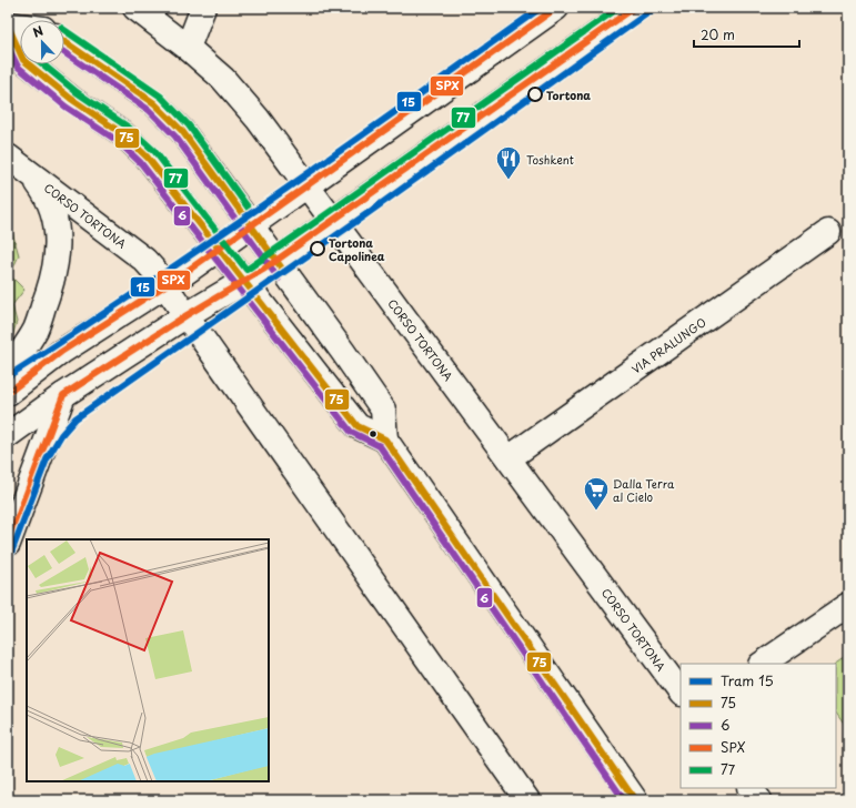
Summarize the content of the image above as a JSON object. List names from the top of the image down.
{
  "streets": {
    "main road": ["CORSO TORTONA", "VIA PRALUNGO"]
  },
  "crossings": [
    ["CORSO TORTONA", "VIA PRALUNGO"]
  ],
  "places": {
    "other": ["Tortona", "Tortona Capolinea"],
    "restaurant": ["Toshkent"],
    "supermarket": ["Dalla Terra al Cielo"]
  },
  "lines": [
    "tram line 15",
    "transit line SPX",
    "transit line 77",
    "transit line 75",
    "transit line 6"
  ],
  "legend": [
    "Tram 15",
    "75",
    "6",
    "SPX",
    "77"
  ],
  "scale_bar": "20 m",
  "north": "top"
}
